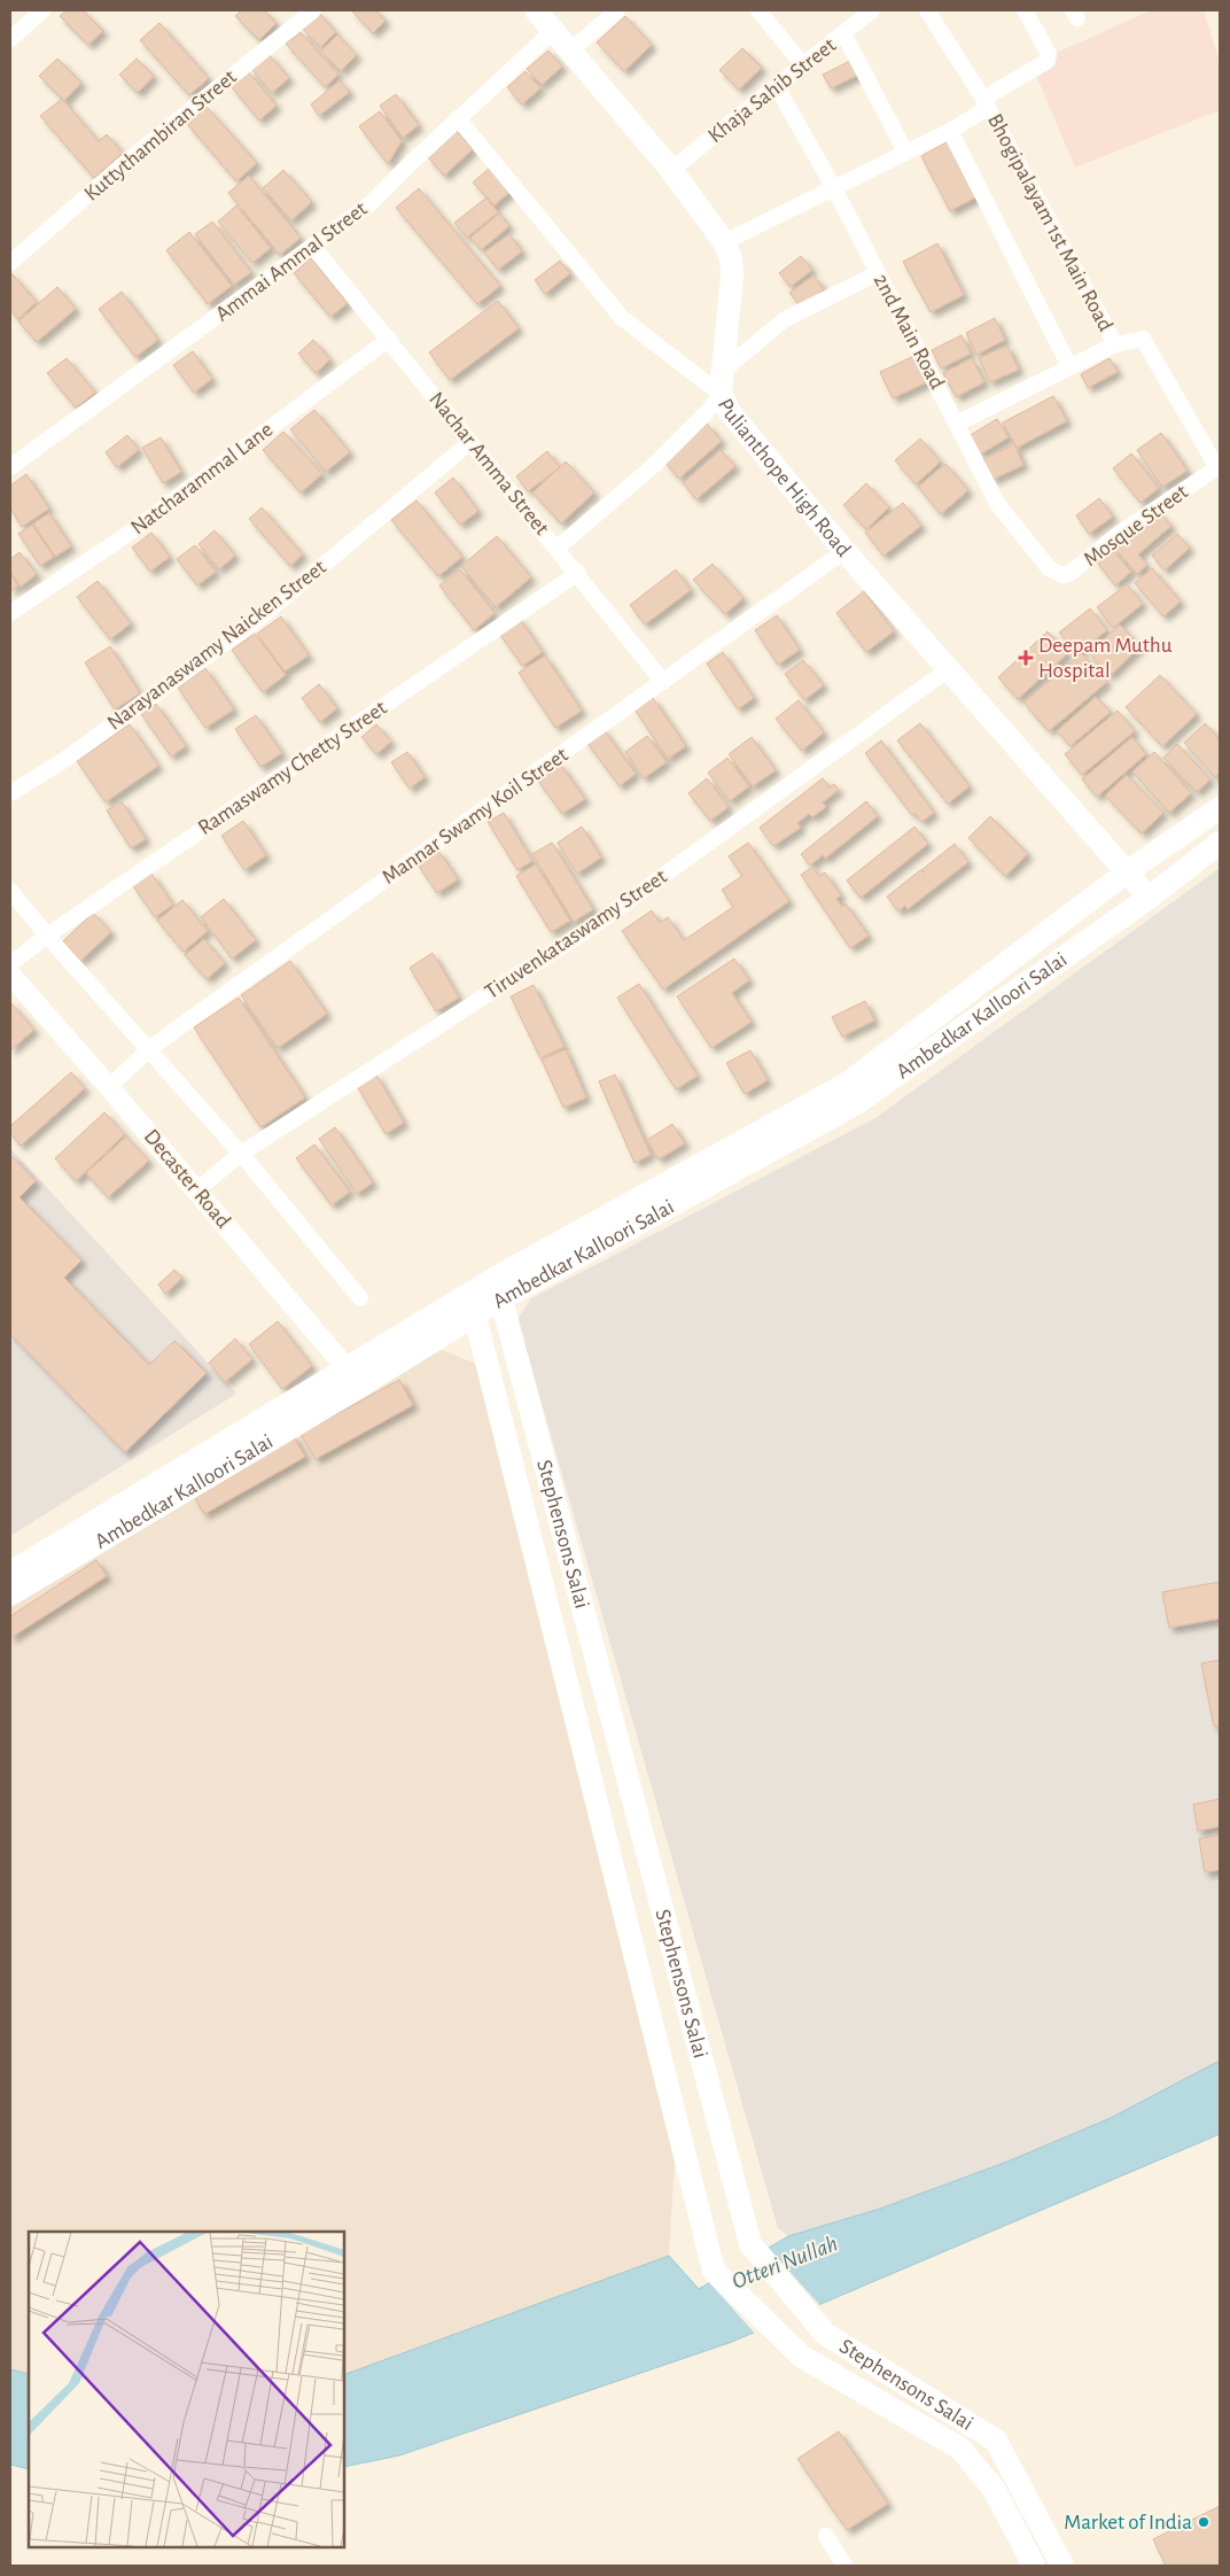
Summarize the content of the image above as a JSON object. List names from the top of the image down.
{
  "streets": {
    "main road": ["Pulianthope High Road", "Ambedkar Kalloori Salai", "Stephensons Salai"],
    "street": [
      "Khaja Sahib Street",
      "Kuttythambiran Street",
      "Bhogipalayam 1st Main Road",
      "Ammai Ammal Street",
      "2nd Main Road",
      "Nachar Amma Street",
      "Natcharammal Lane",
      "Mosque Street",
      "Narayanaswamy Naicken Street",
      "Ramaswamy Chetty Street",
      "Mannar Swamy Koil Street",
      "Tiruvenkataswamy Street",
      "Decaster Road"
    ]
  },
  "crossings": [
    ["Khaja Sahib Street", "2nd Main Road"],
    ["Khaja Sahib Street", "Pulianthope High Road"],
    ["Bhogipalayam 1st Main Road", "2nd Main Road"],
    ["Ammai Ammal Street", "Nachar Amma Street"],
    ["Ammai Ammal Street", "Pulianthope High Road"],
    ["2nd Main Road", "Mosque Street"],
    ["Nachar Amma Street", "Natcharammal Lane"],
    ["Nachar Amma Street", "Narayanaswamy Naicken Street"],
    ["Nachar Amma Street", "Ramaswamy Chetty Street"],
    ["Nachar Amma Street", "Mannar Swamy Koil Street"],
    ["Pulianthope High Road", "Mannar Swamy Koil Street"],
    ["Pulianthope High Road", "Tiruvenkataswamy Street"],
    ["Pulianthope High Road", "Ambedkar Kalloori Salai"],
    ["Mannar Swamy Koil Street", "Decaster Road"],
    ["Tiruvenkataswamy Street", "Decaster Road"],
    ["Ambedkar Kalloori Salai", "Decaster Road"],
    ["Ambedkar Kalloori Salai", "Stephensons Salai"]
  ],
  "water": ["Otteri Nullah"],
  "places": {
    "health": ["Deepam Muthu Hospital"],
    "other": ["Market of India"]
  }
}
